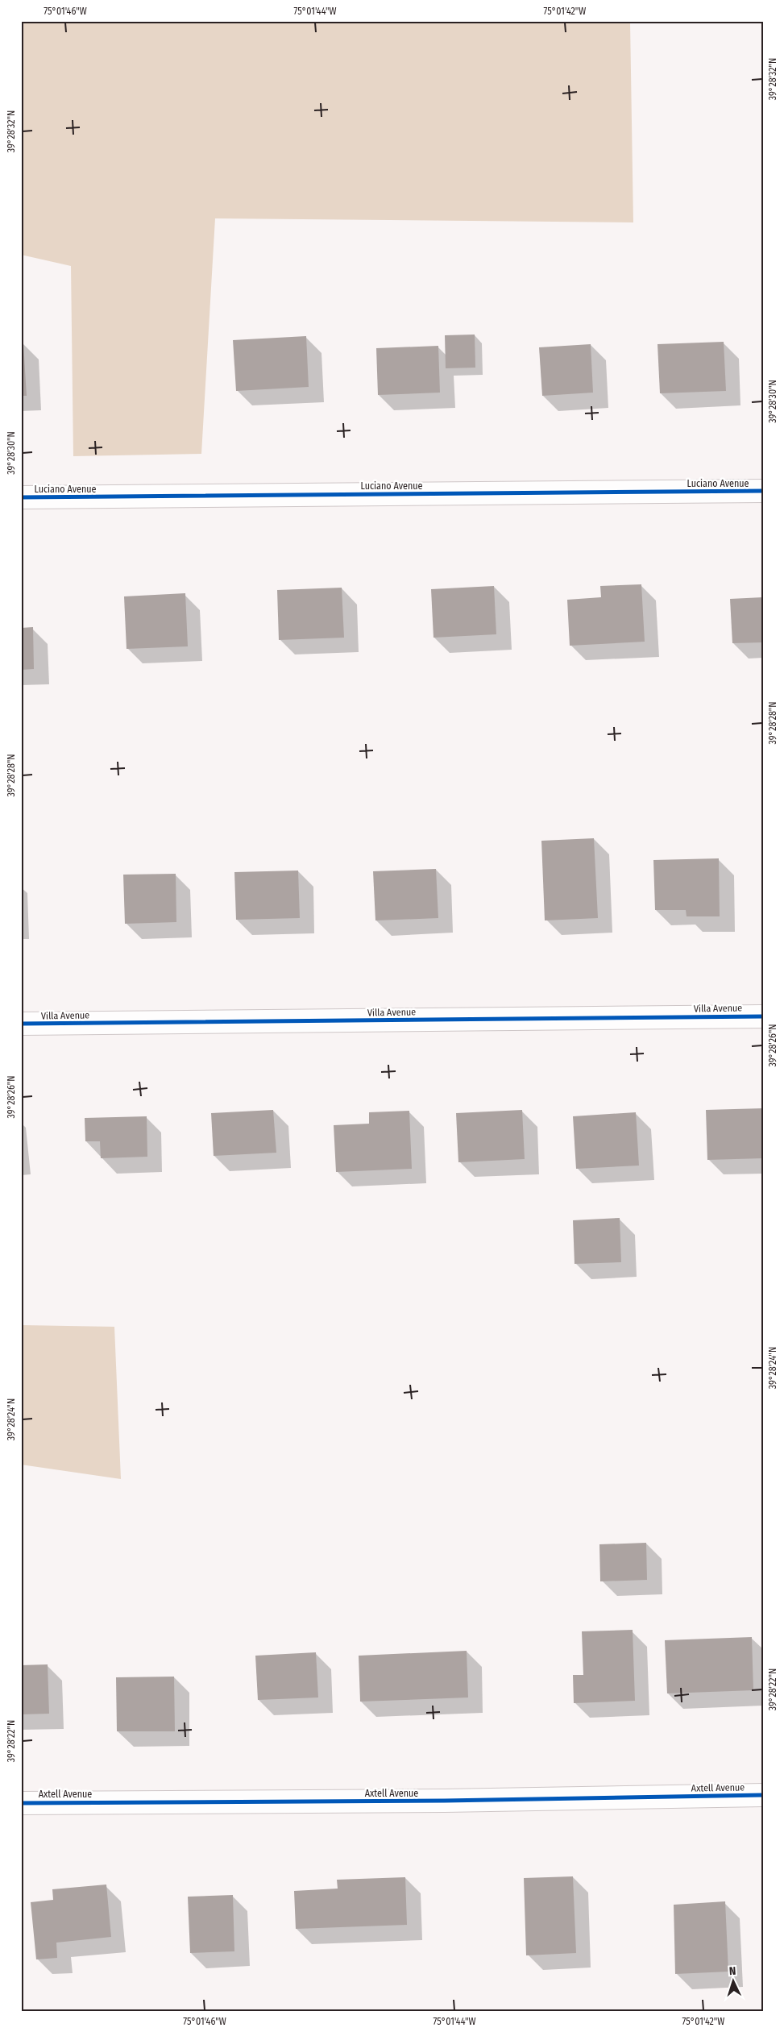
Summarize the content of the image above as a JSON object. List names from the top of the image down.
{
  "streets": {
    "street": ["Luciano Avenue", "Villa Avenue", "Axtell Avenue"]
  },
  "north": "top",
  "coordinates": [
    "75°01'46\"W",
    "75°01'44\"W",
    "75°01'42\"W",
    "39°28'32\"N",
    "39°28'30\"N",
    "39°28'28\"N",
    "39°28'26\"N",
    "39°28'24\"N",
    "39°28'22\"N"
  ]
}
